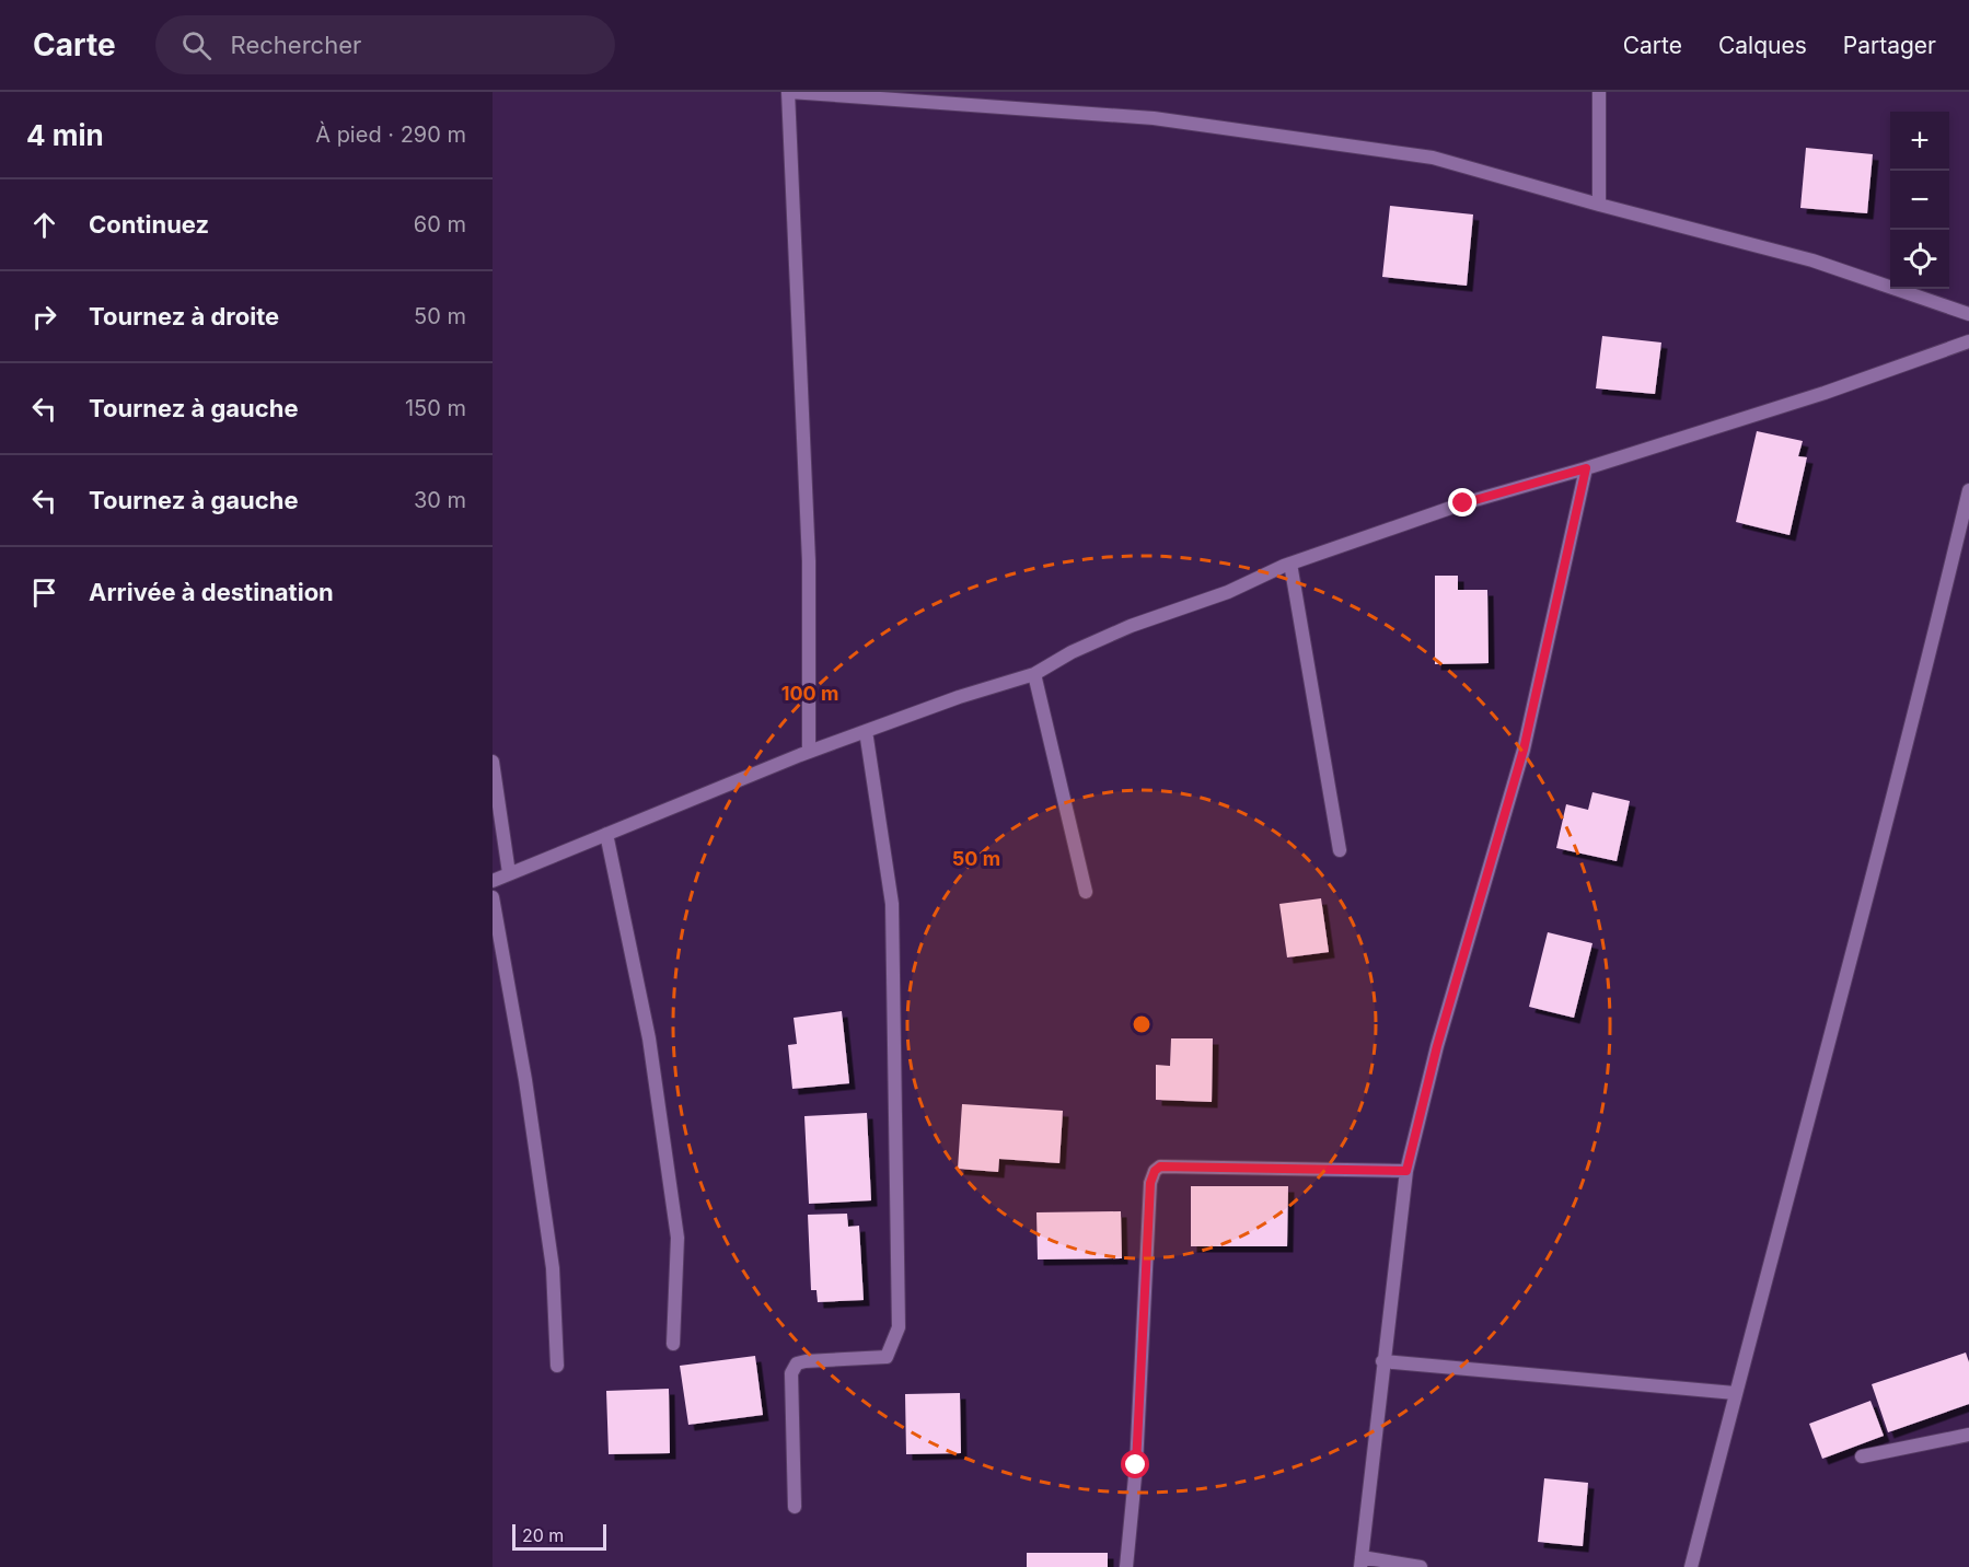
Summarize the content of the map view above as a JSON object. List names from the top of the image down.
{
  "scale_bar": "20 m",
  "page": {
    "header": "Carte",
    "search": "Rechercher",
    "nav": ["Carte", "Calques", "Partager"],
    "heading": ["4 min", "À pied · 290 m"],
    "map_buttons": ["+", "−"],
    "list": [
      ["Continuez", "60 m"],
      ["Tournez à droite", "50 m"],
      ["Tournez à gauche", "150 m"],
      ["Tournez à gauche", "30 m"],
      "Arrivée à destination"
    ],
    "scale": "20 m"
  },
  "rings": ["100 m", "50 m"]
}
